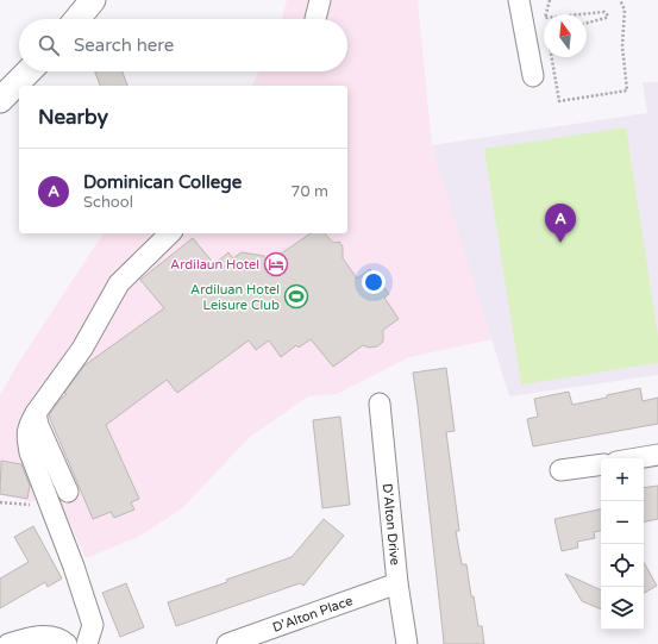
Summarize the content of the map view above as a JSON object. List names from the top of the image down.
{
  "streets": {
    "street": ["D'Alton Drive", "D'Alton Place"]
  },
  "crossings": [
    ["D'Alton Drive", "D'Alton Place"]
  ],
  "places": {
    "hotel": ["Ardilaun Hotel"],
    "sports": ["Ardiluan Hotel Leisure Club"]
  },
  "north": "top",
  "page": {
    "search": "Search here",
    "heading": "Nearby",
    "list": [
      {
        "mark": "A",
        "name": "Dominican College",
        "note": "School",
        "value": "70 m"
      }
    ],
    "pins": "A",
    "map_buttons": ["+", "−"]
  }
}
